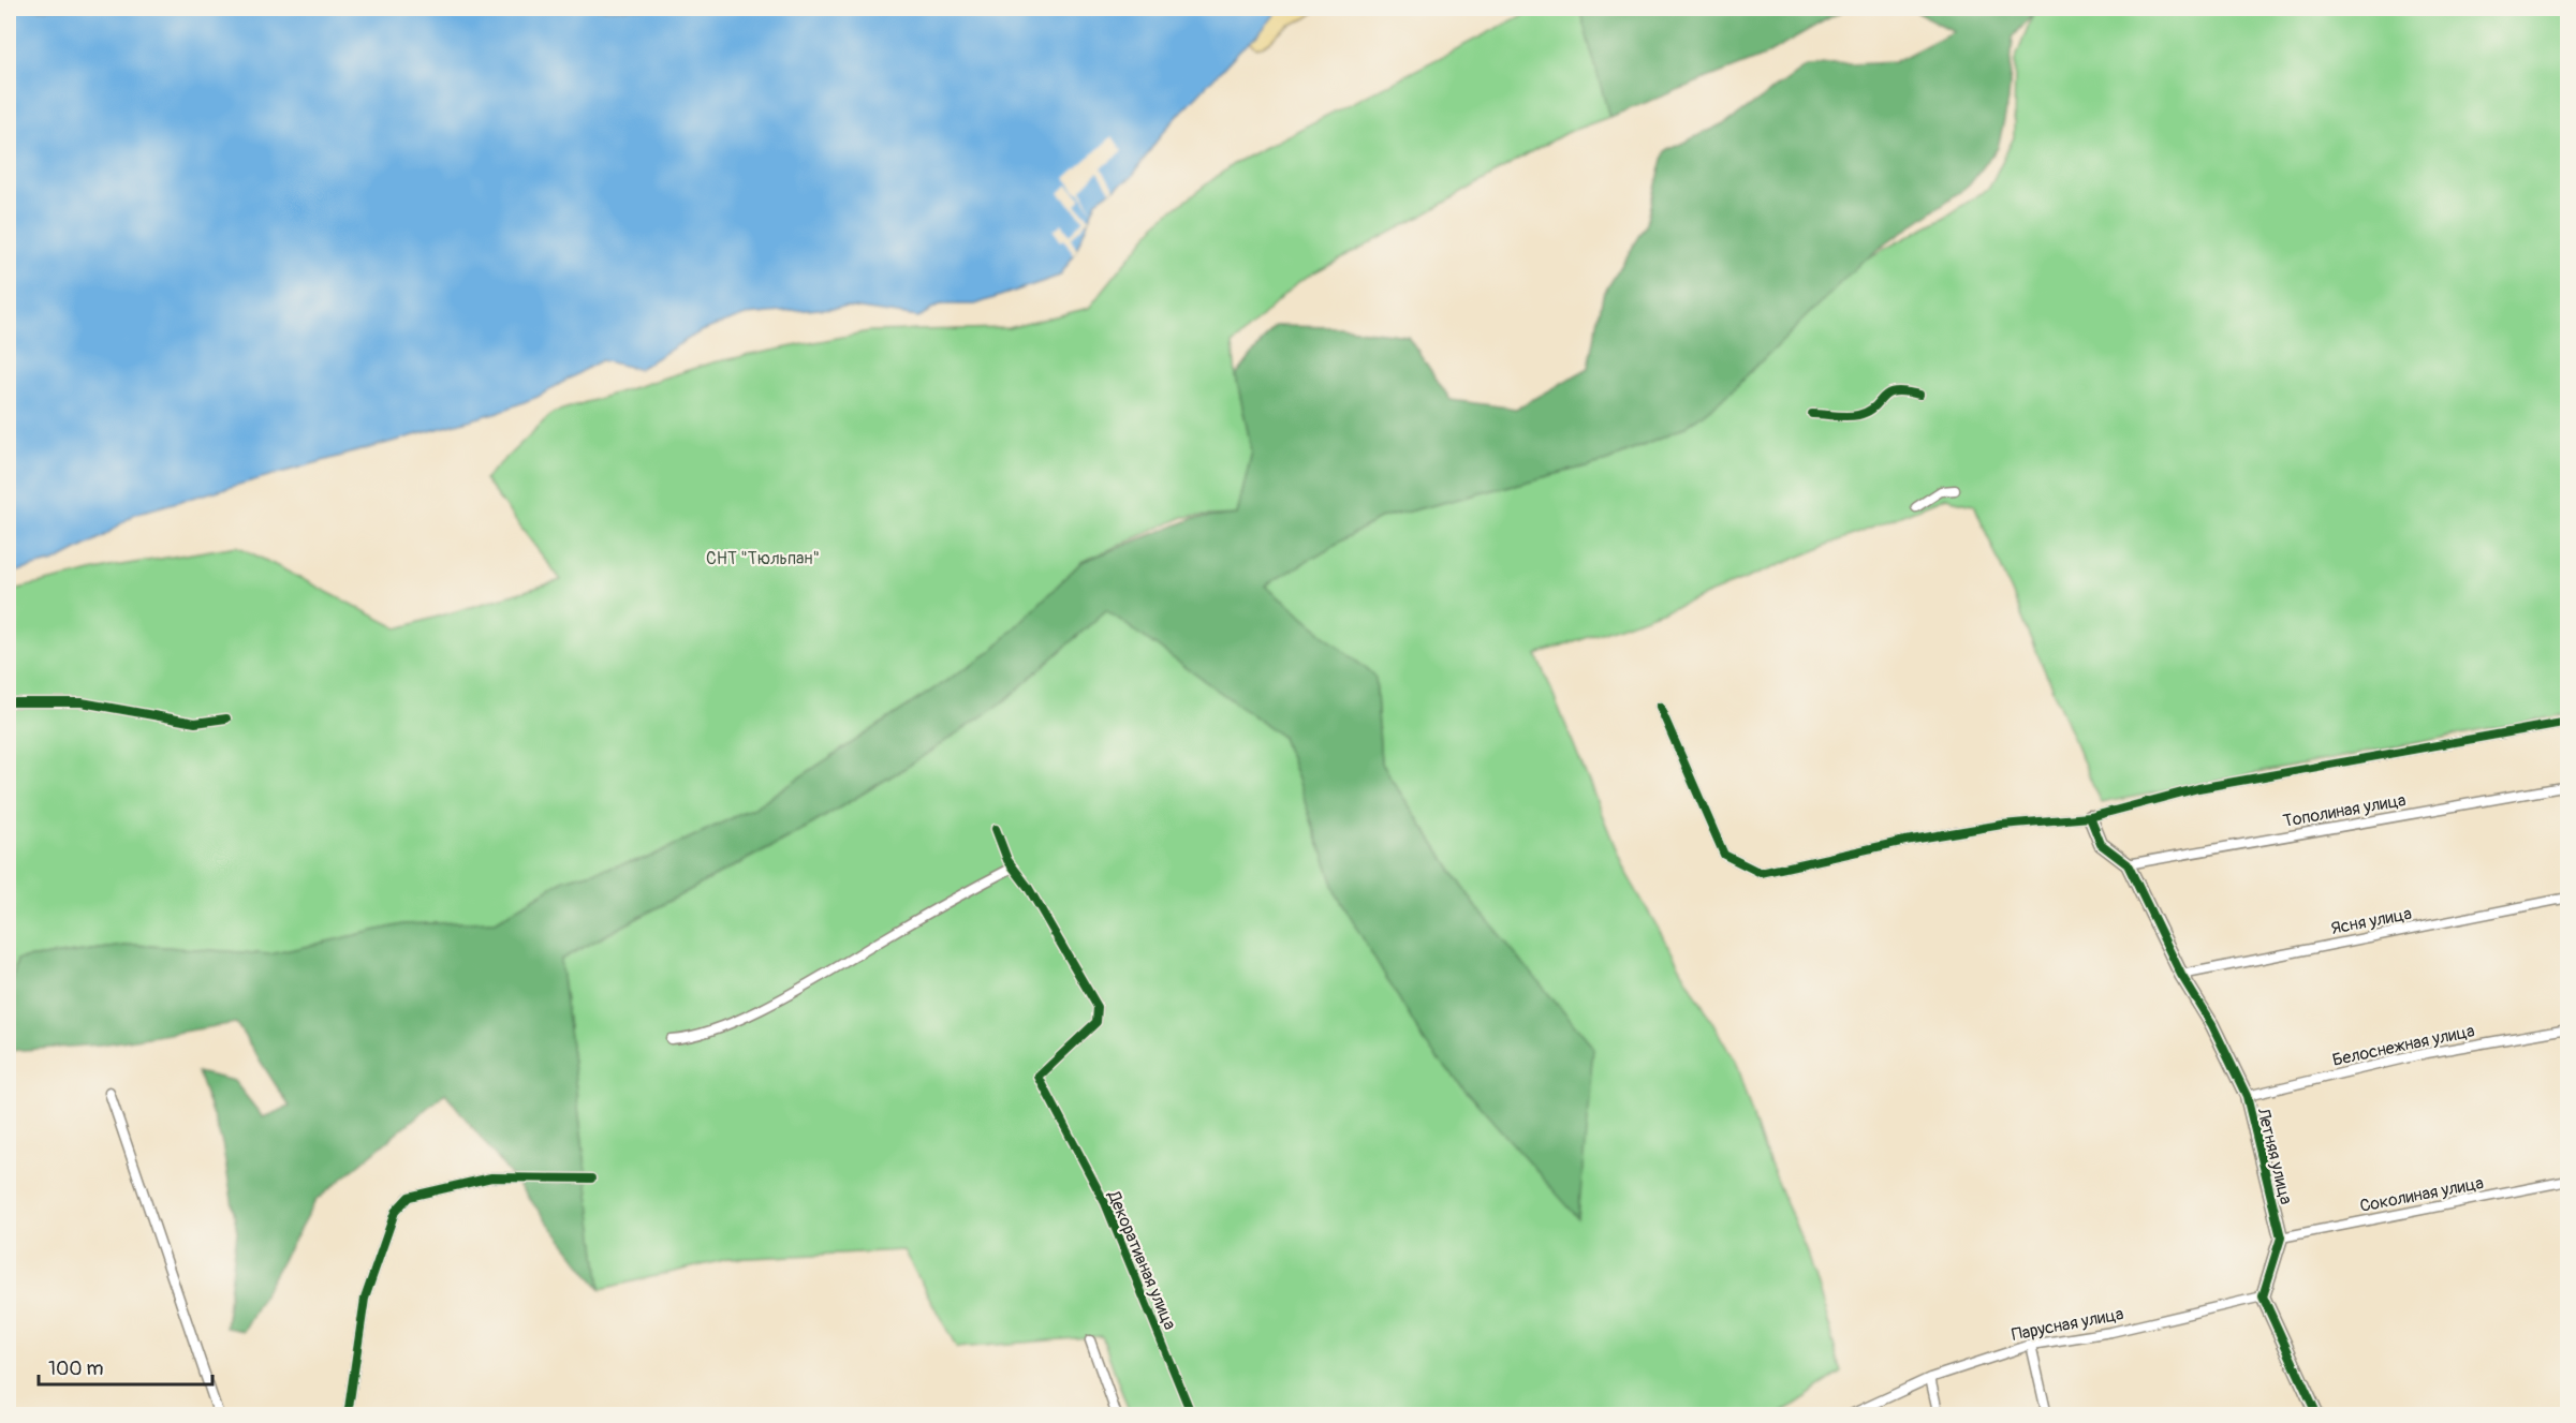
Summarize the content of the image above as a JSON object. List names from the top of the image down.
{
  "streets": {
    "street": [
      "Тополиная улица",
      "Ясня улица",
      "Белоснежная улица",
      "Летняя улица",
      "Соколиная улица",
      "Декоративная улица",
      "Парусная улица"
    ]
  },
  "crossings": [
    ["Тополиная улица", "Летняя улица"],
    ["Ясня улица", "Летняя улица"],
    ["Белоснежная улица", "Летняя улица"],
    ["Летняя улица", "Соколиная улица"]
  ],
  "parks": ["СНТ \"Тюльпан\""],
  "scale_bar": "100 m"
}
